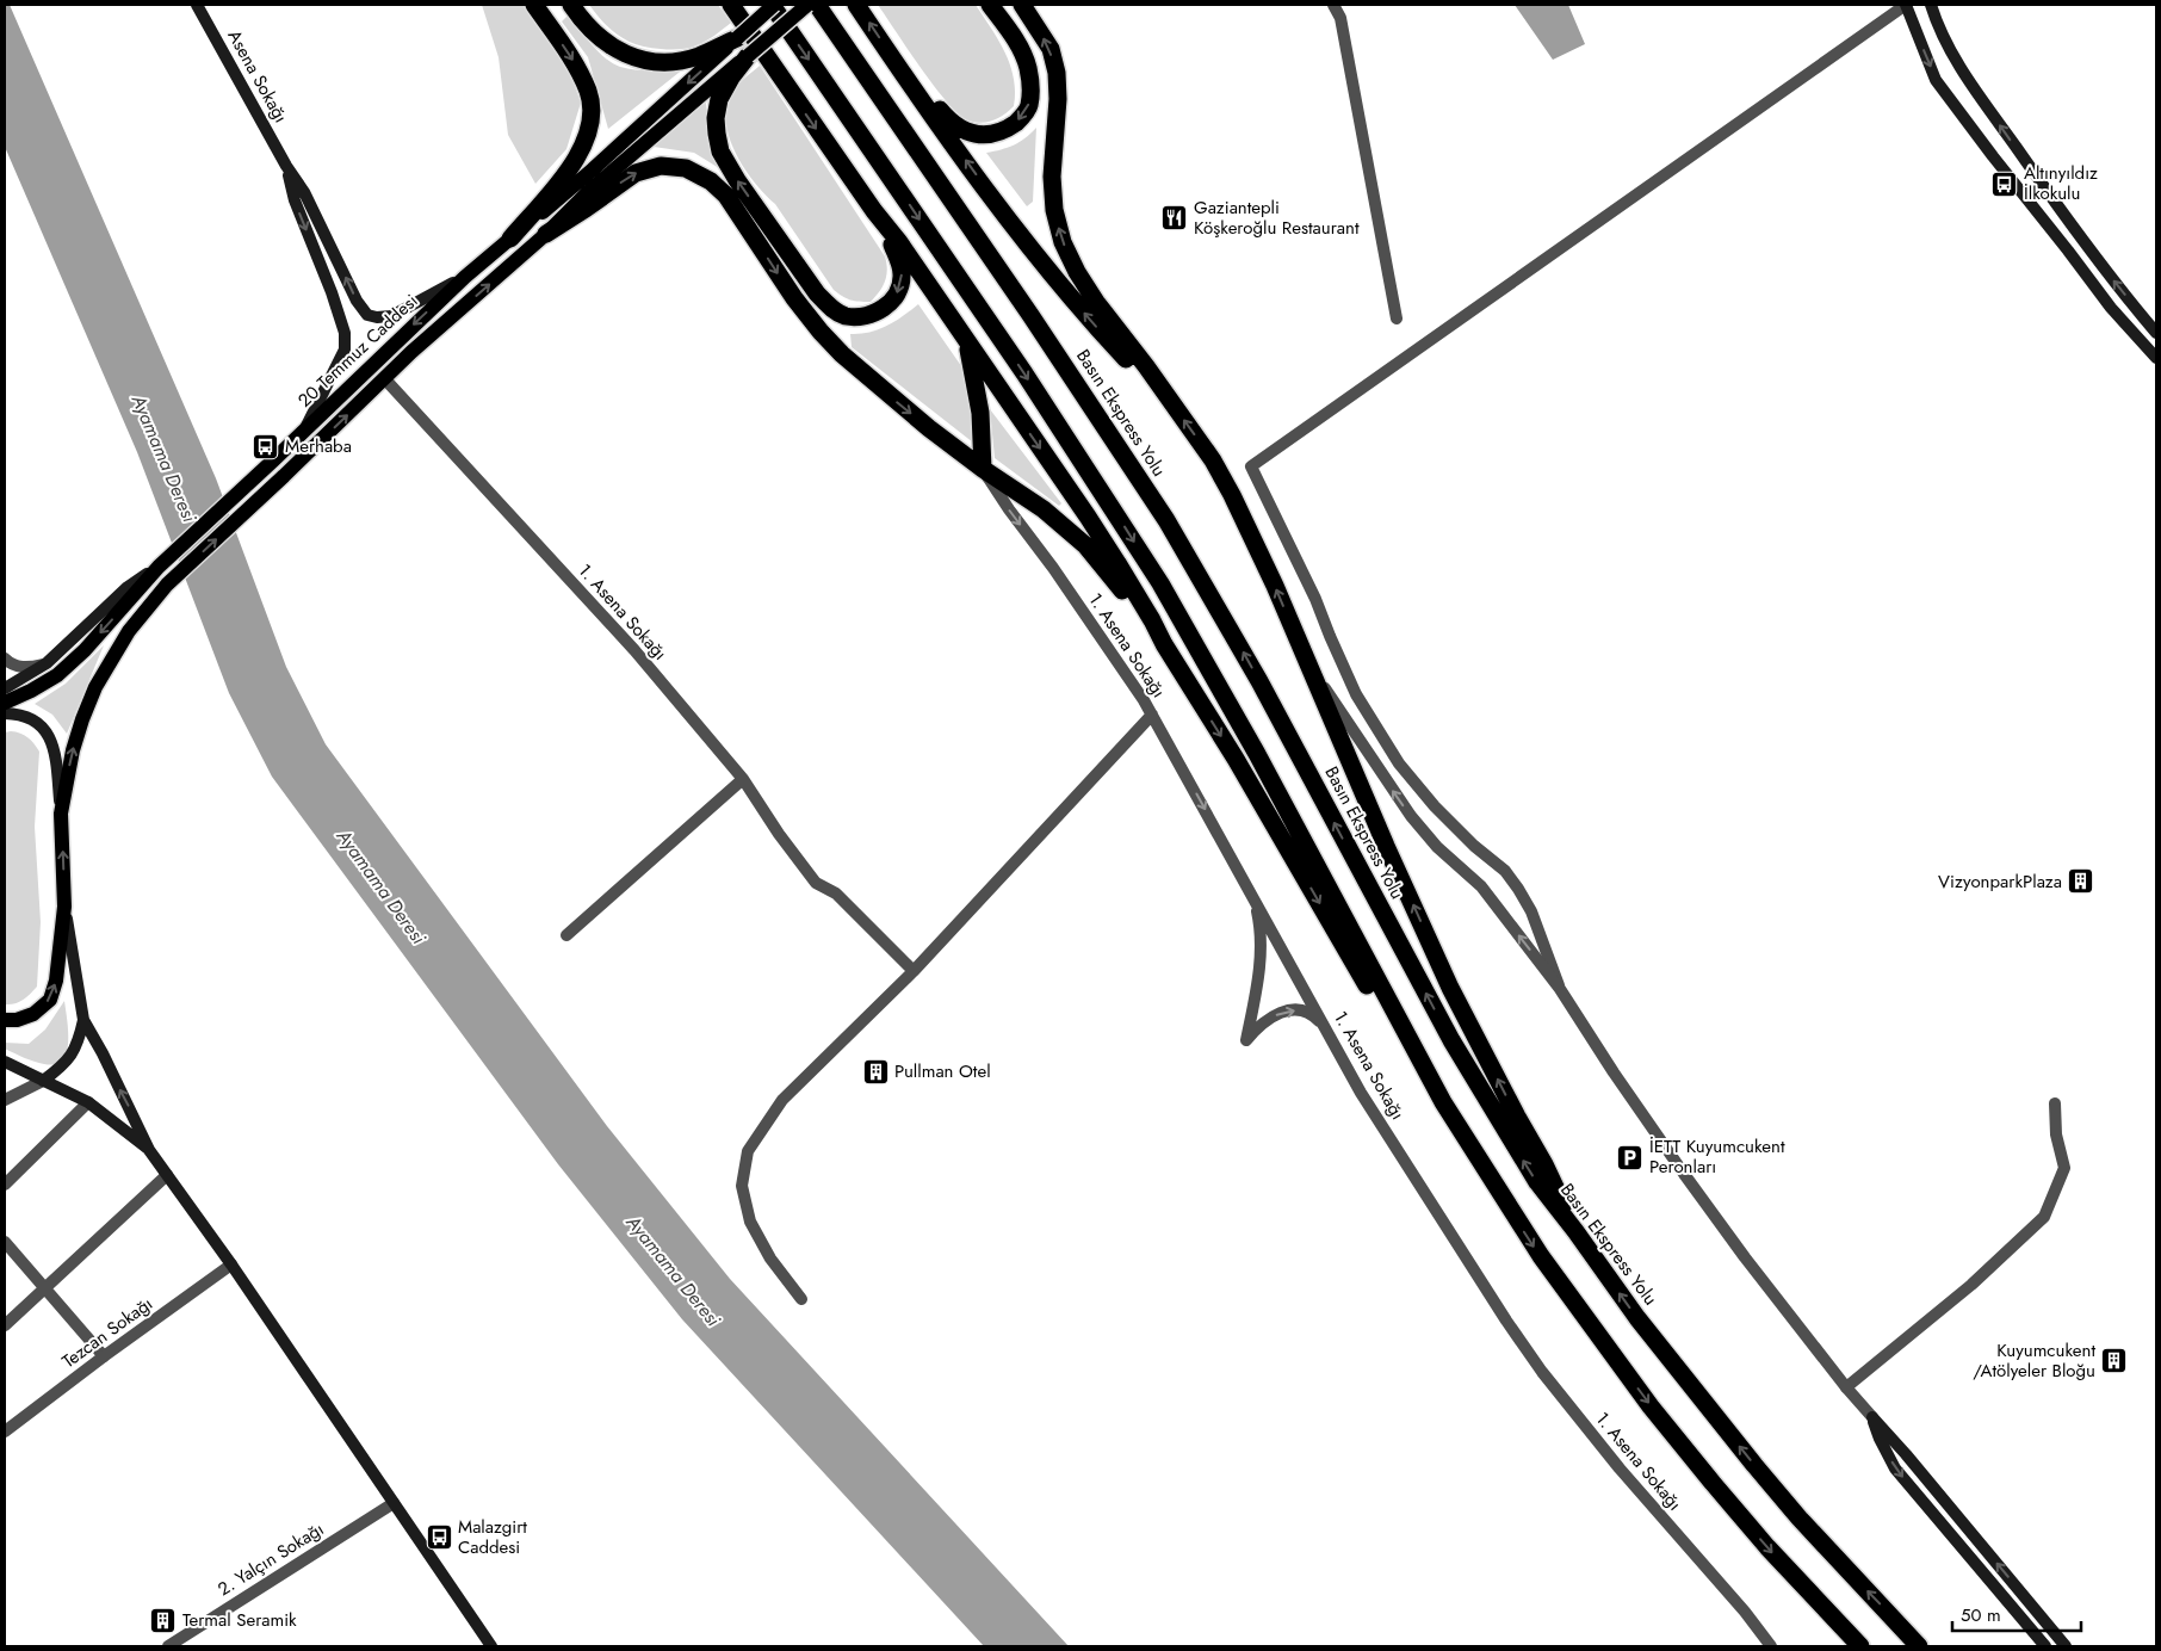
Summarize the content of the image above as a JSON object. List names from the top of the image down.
{
  "streets": {
    "highway": ["Basın Ekspress Yolu"],
    "main road": ["Asena Sokağı", "20 Temmuz Caddesi"],
    "street": ["1. Asena Sokağı", "Tezcan Sokağı", "2. Yalçın Sokağı"]
  },
  "water": ["Ayamama Deresi"],
  "places": {
    "bus stop": ["Altınyıldız İlkokulu", "Merhaba", "Malazgirt Caddesi"],
    "restaurant": ["Gaziantepli Köşkeroğlu Restaurant"],
    "building": [
      "VizyonparkPlaza",
      "Pullman Otel",
      "Kuyumcukent /Atölyeler Bloğu",
      "Termal Seramik"
    ],
    "parking": ["İETT Kuyumcukent Peronları"]
  },
  "scale_bar": "50 m"
}
